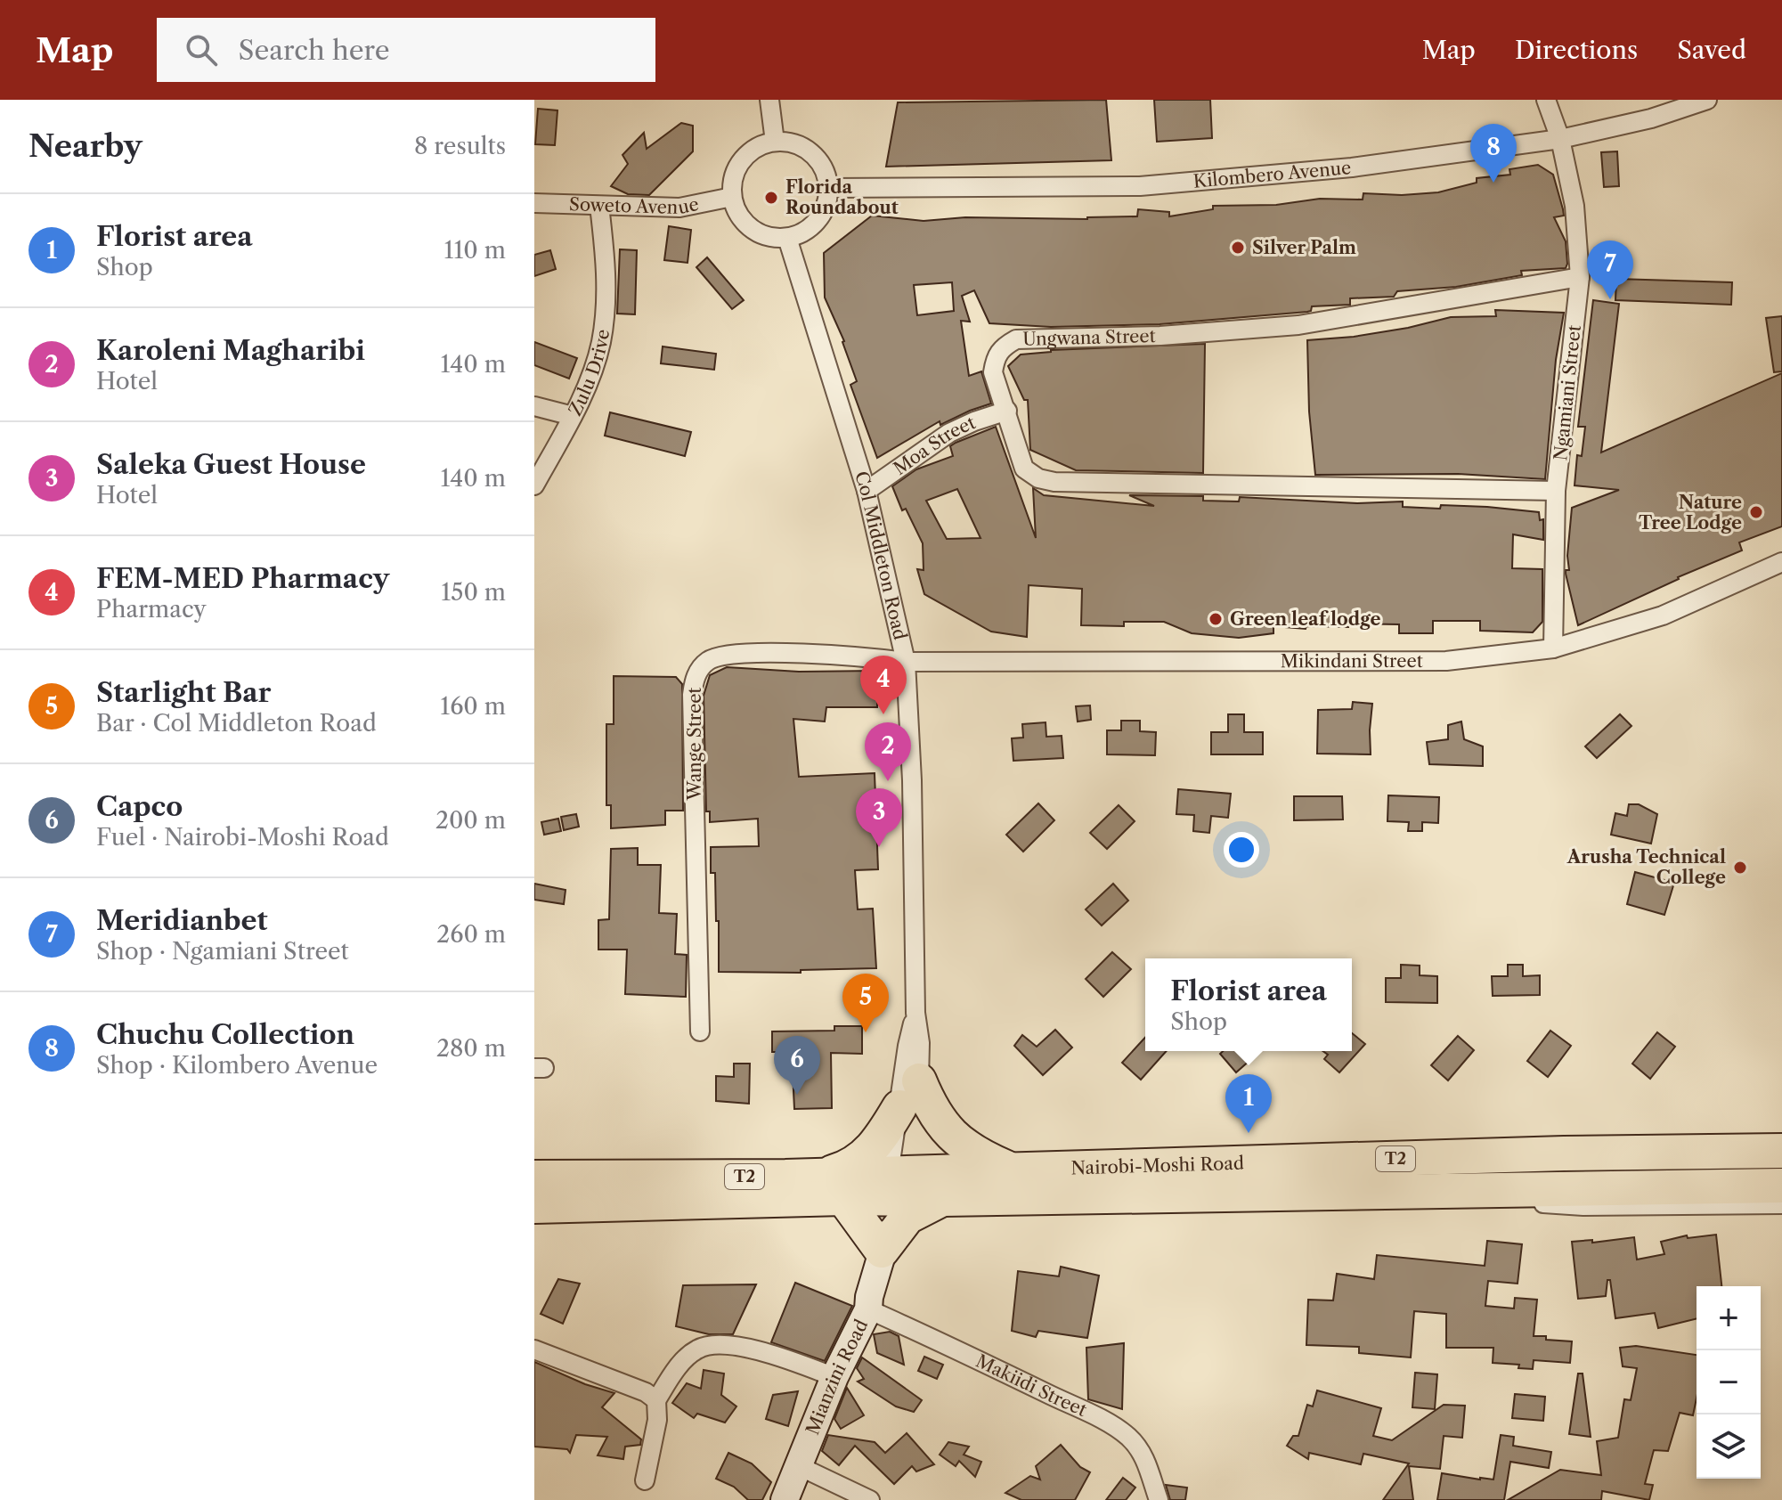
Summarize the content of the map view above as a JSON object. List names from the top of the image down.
{
  "streets": {
    "highway": ["T2", "Nairobi-Moshi Road"],
    "street": [
      "Kilombero Avenue",
      "Soweto Avenue",
      "Ungwana Street",
      "Zulu Drive",
      "Ngamiani Street",
      "Moa Street",
      "Col Middleton Road",
      "Mikindani Street",
      "Wange Street",
      "Mianzini Road",
      "Makiidi Street"
    ]
  },
  "crossings": [
    ["Kilombero Avenue", "Soweto Avenue"],
    ["Kilombero Avenue", "Ngamiani Street"],
    ["Kilombero Avenue", "Col Middleton Road"],
    ["Soweto Avenue", "Zulu Drive"],
    ["Soweto Avenue", "Col Middleton Road"],
    ["Ungwana Street", "Ngamiani Street"],
    ["Ungwana Street", "Moa Street"],
    ["Ngamiani Street", "Mikindani Street"],
    ["Moa Street", "Col Middleton Road"],
    ["Col Middleton Road", "Mikindani Street"],
    ["Col Middleton Road", "Wange Street"],
    ["Col Middleton Road", "Nairobi-Moshi Road"],
    ["Col Middleton Road", "Mianzini Road"],
    ["Mikindani Street", "Wange Street"],
    ["Nairobi-Moshi Road", "Mianzini Road"],
    ["Mianzini Road", "Makiidi Street"]
  ],
  "places": [
    "Florida Roundabout",
    "Silver Palm",
    "Nature Tree Lodge",
    "Green leaf lodge",
    "Arusha Technical College"
  ],
  "page": {
    "header": "Map",
    "search": "Search here",
    "nav": ["Map", "Directions", "Saved"],
    "heading": ["Nearby", "8 results"],
    "pins": [
      "8",
      "7",
      "4",
      "2",
      "3",
      "5",
      "6",
      "1"
    ],
    "list": [
      {
        "mark": "1",
        "name": "Florist area",
        "note": "Shop",
        "value": "110 m"
      },
      {
        "mark": "2",
        "name": "Karoleni Magharibi",
        "note": "Hotel",
        "value": "140 m"
      },
      {
        "mark": "3",
        "name": "Saleka Guest House",
        "note": "Hotel",
        "value": "140 m"
      },
      {
        "mark": "4",
        "name": "FEM-MED Pharmacy",
        "note": "Pharmacy",
        "value": "150 m"
      },
      {
        "mark": "5",
        "name": "Starlight Bar",
        "note": "Bar · Col Middleton Road",
        "value": "160 m"
      },
      {
        "mark": "6",
        "name": "Capco",
        "note": "Fuel · Nairobi-Moshi Road",
        "value": "200 m"
      },
      {
        "mark": "7",
        "name": "Meridianbet",
        "note": "Shop · Ngamiani Street",
        "value": "260 m"
      },
      {
        "mark": "8",
        "name": "Chuchu Collection",
        "note": "Shop · Kilombero Avenue",
        "value": "280 m"
      }
    ],
    "popup": ["Florist area", "Shop"],
    "map_buttons": ["+", "−"]
  }
}
